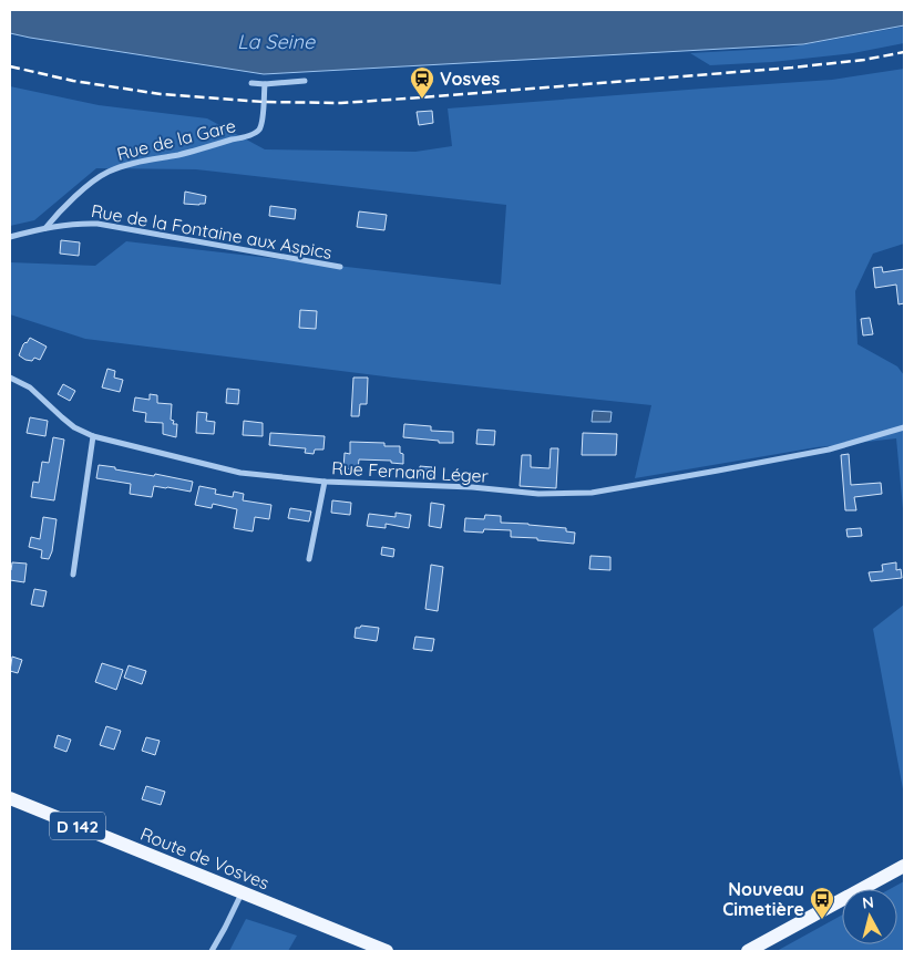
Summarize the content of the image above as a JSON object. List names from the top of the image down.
{
  "streets": {
    "main road": ["D 142", "Route de Vosves"],
    "street": ["Rue de la Gare", "Rue de la Fontaine aux Aspics", "Rue Fernand Léger"]
  },
  "crossings": [
    ["Rue de la Gare", "Rue de la Fontaine aux Aspics"]
  ],
  "water": ["La Seine"],
  "places": {
    "station": ["Vosves"],
    "bus stop": ["Nouveau Cimetière"]
  },
  "north": "top"
}
